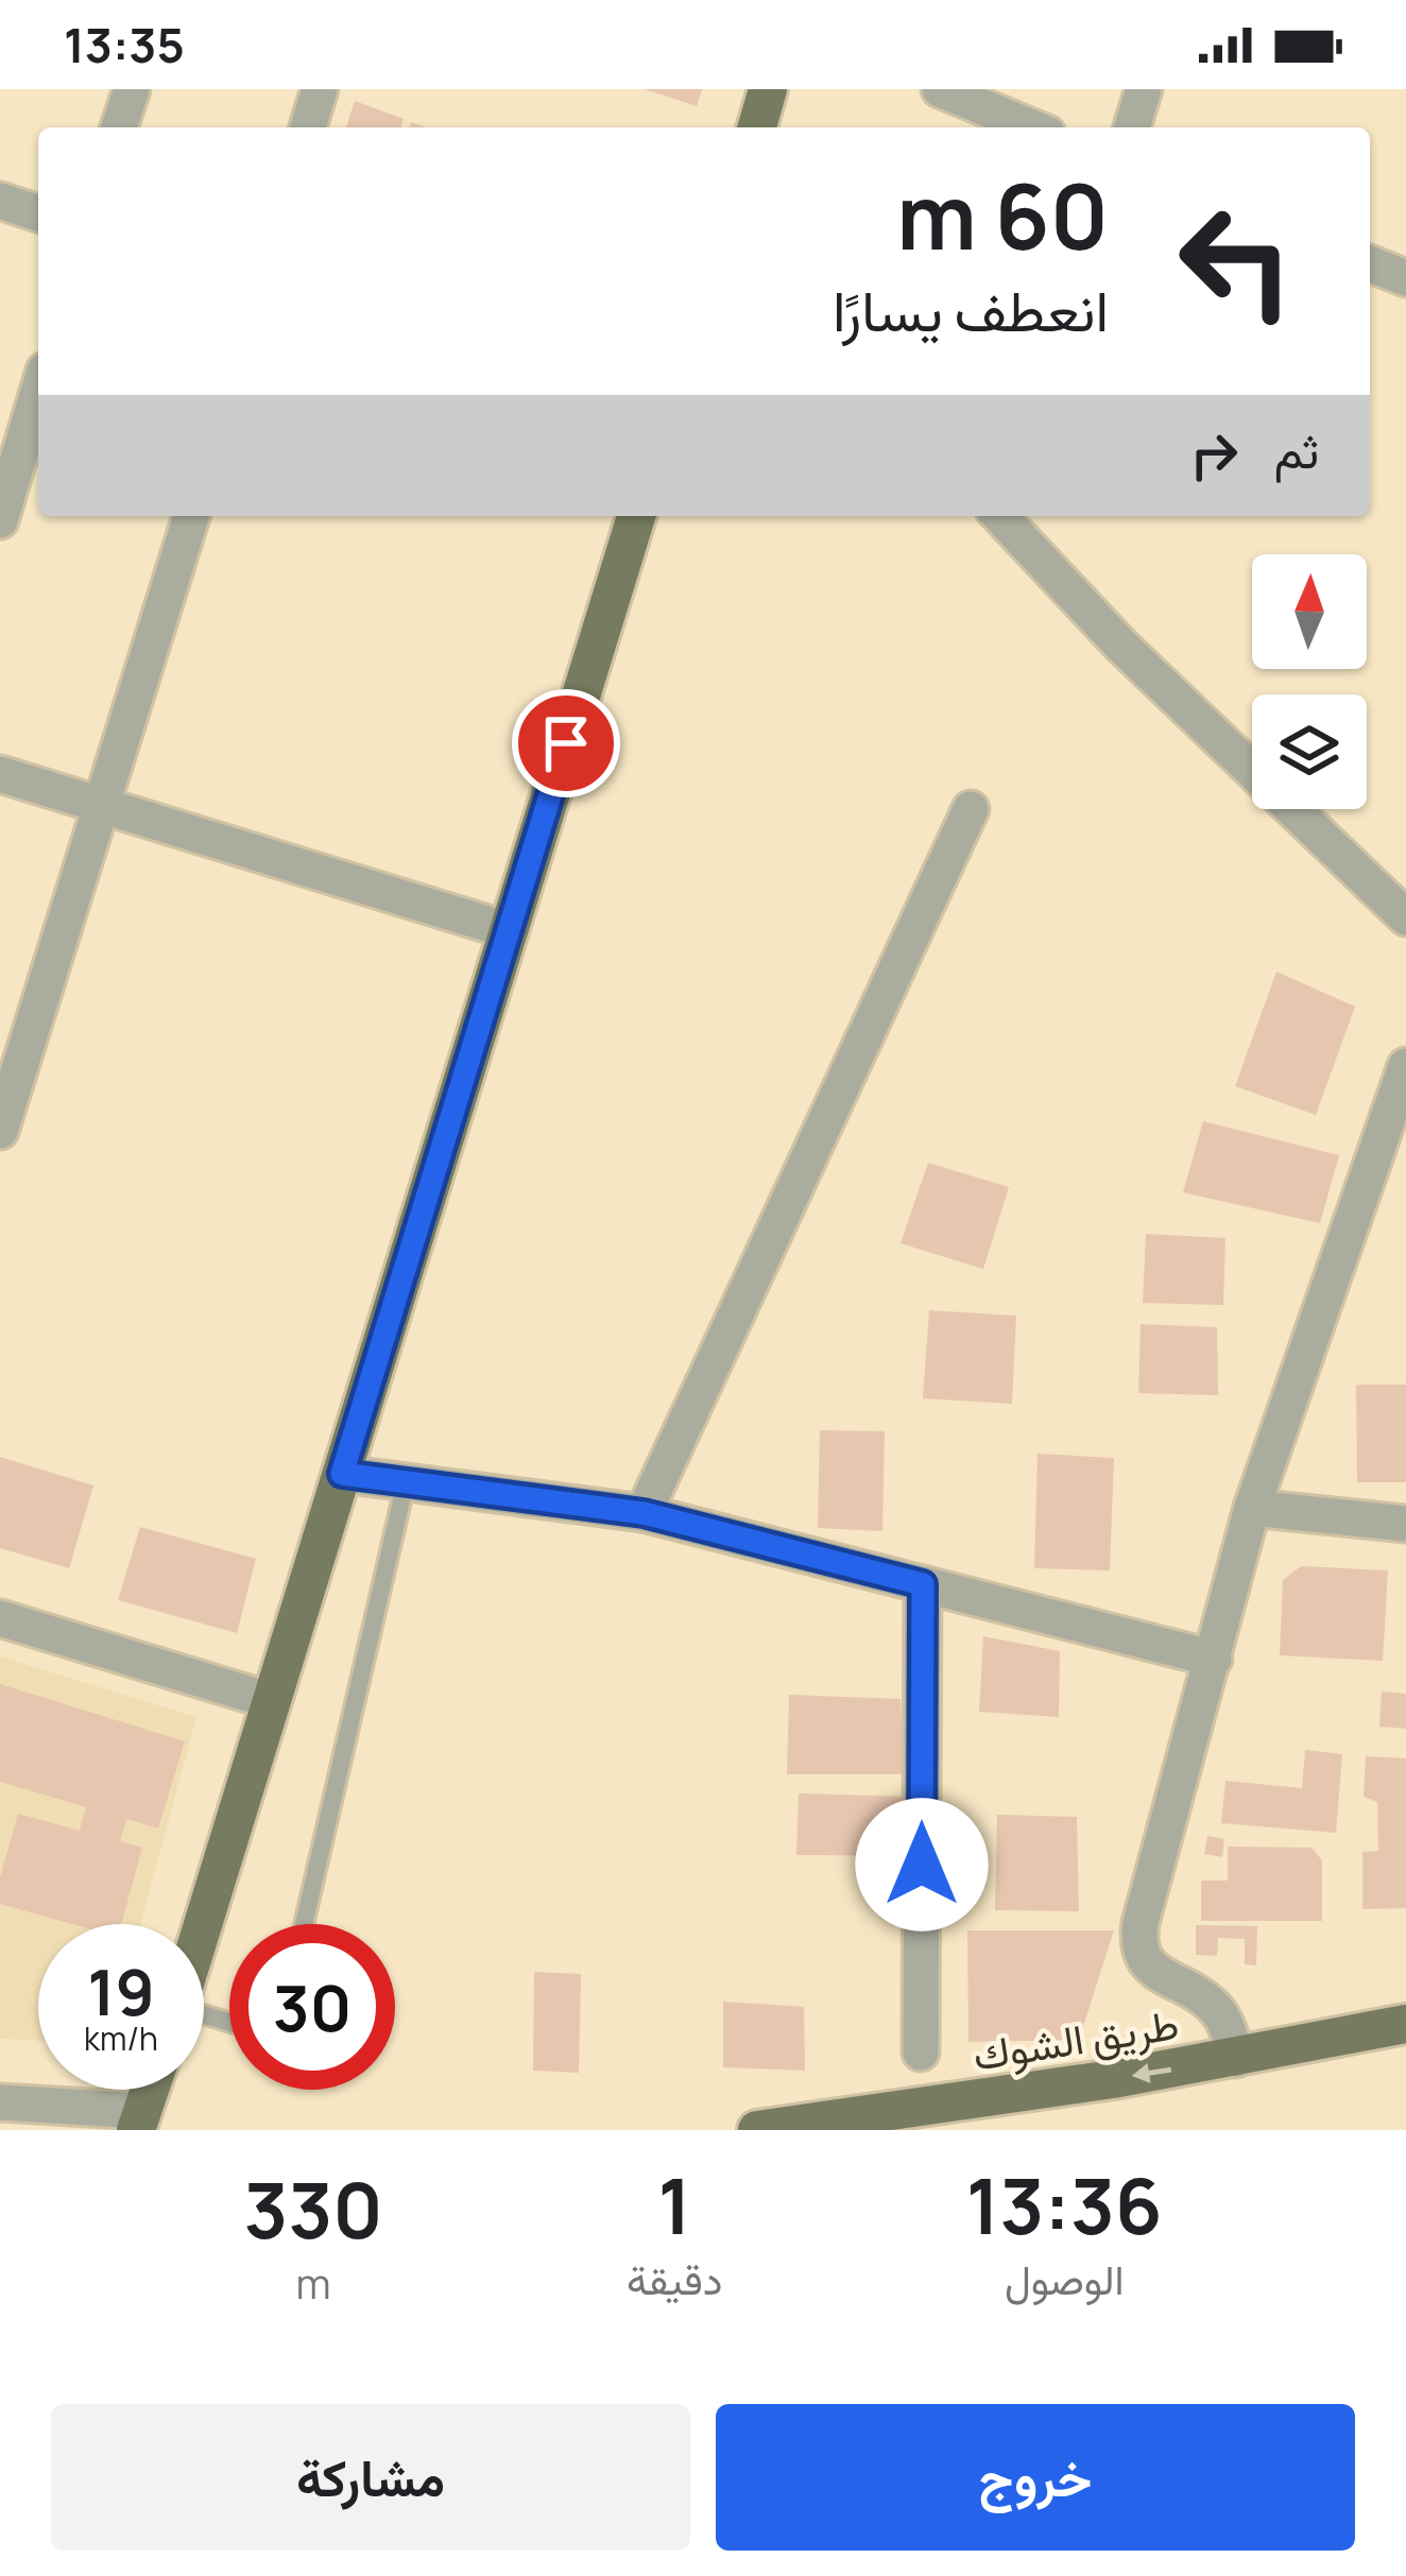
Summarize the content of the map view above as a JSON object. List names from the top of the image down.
{
  "streets": {
    "main road": ["طريق الشوك"]
  },
  "one_way": ["طريق الشوك"],
  "north": "top",
  "page": {
    "status": "13:35",
    "turn": ["60 m", "انعطف يسارًا"],
    "then": "ثم",
    "speed": "19 km/h",
    "limit": "30",
    "eta": [
      "13:36",
      "الوصول",
      "1",
      "دقيقة",
      "330",
      "m"
    ],
    "buttons": ["خروج", "مشاركة"]
  }
}
